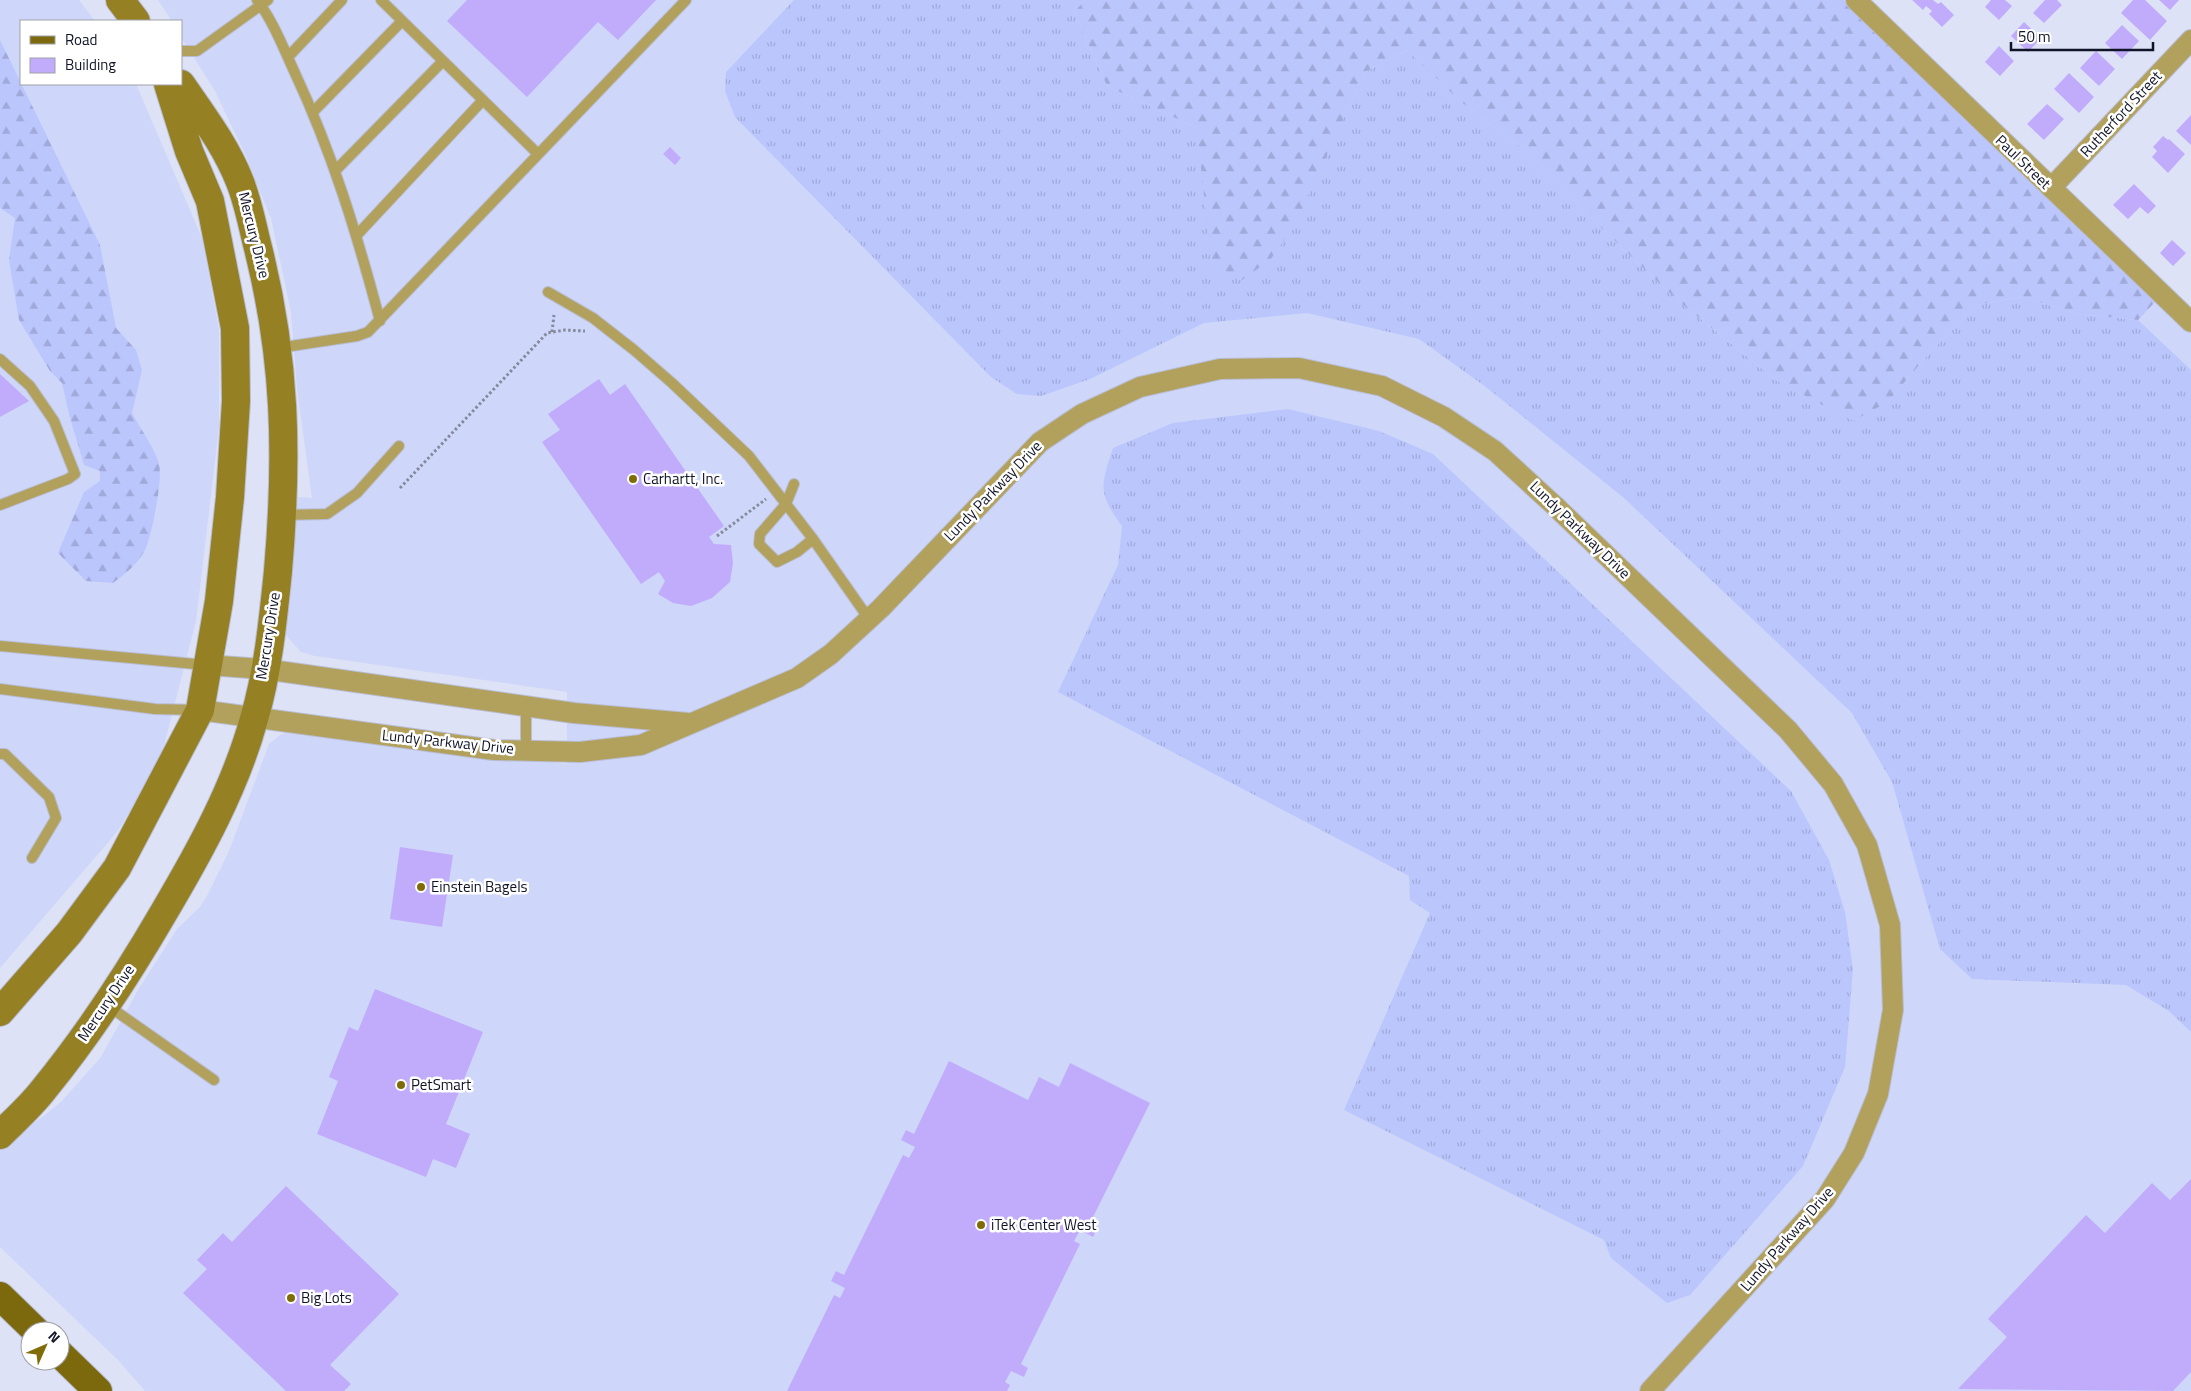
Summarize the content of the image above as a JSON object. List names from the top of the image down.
{
  "streets": {
    "street": [
      "Rutherford Street",
      "Paul Street",
      "Mercury Drive",
      "Lundy Parkway Drive"
    ]
  },
  "crossings": [
    ["Rutherford Street", "Paul Street"],
    ["Mercury Drive", "Lundy Parkway Drive"]
  ],
  "places": [
    "Carhartt, Inc.",
    "Einstein Bagels",
    "PetSmart",
    "iTek Center West",
    "Big Lots"
  ],
  "legend": ["Road", "Building"],
  "scale_bar": "50 m",
  "north": "top right"
}
